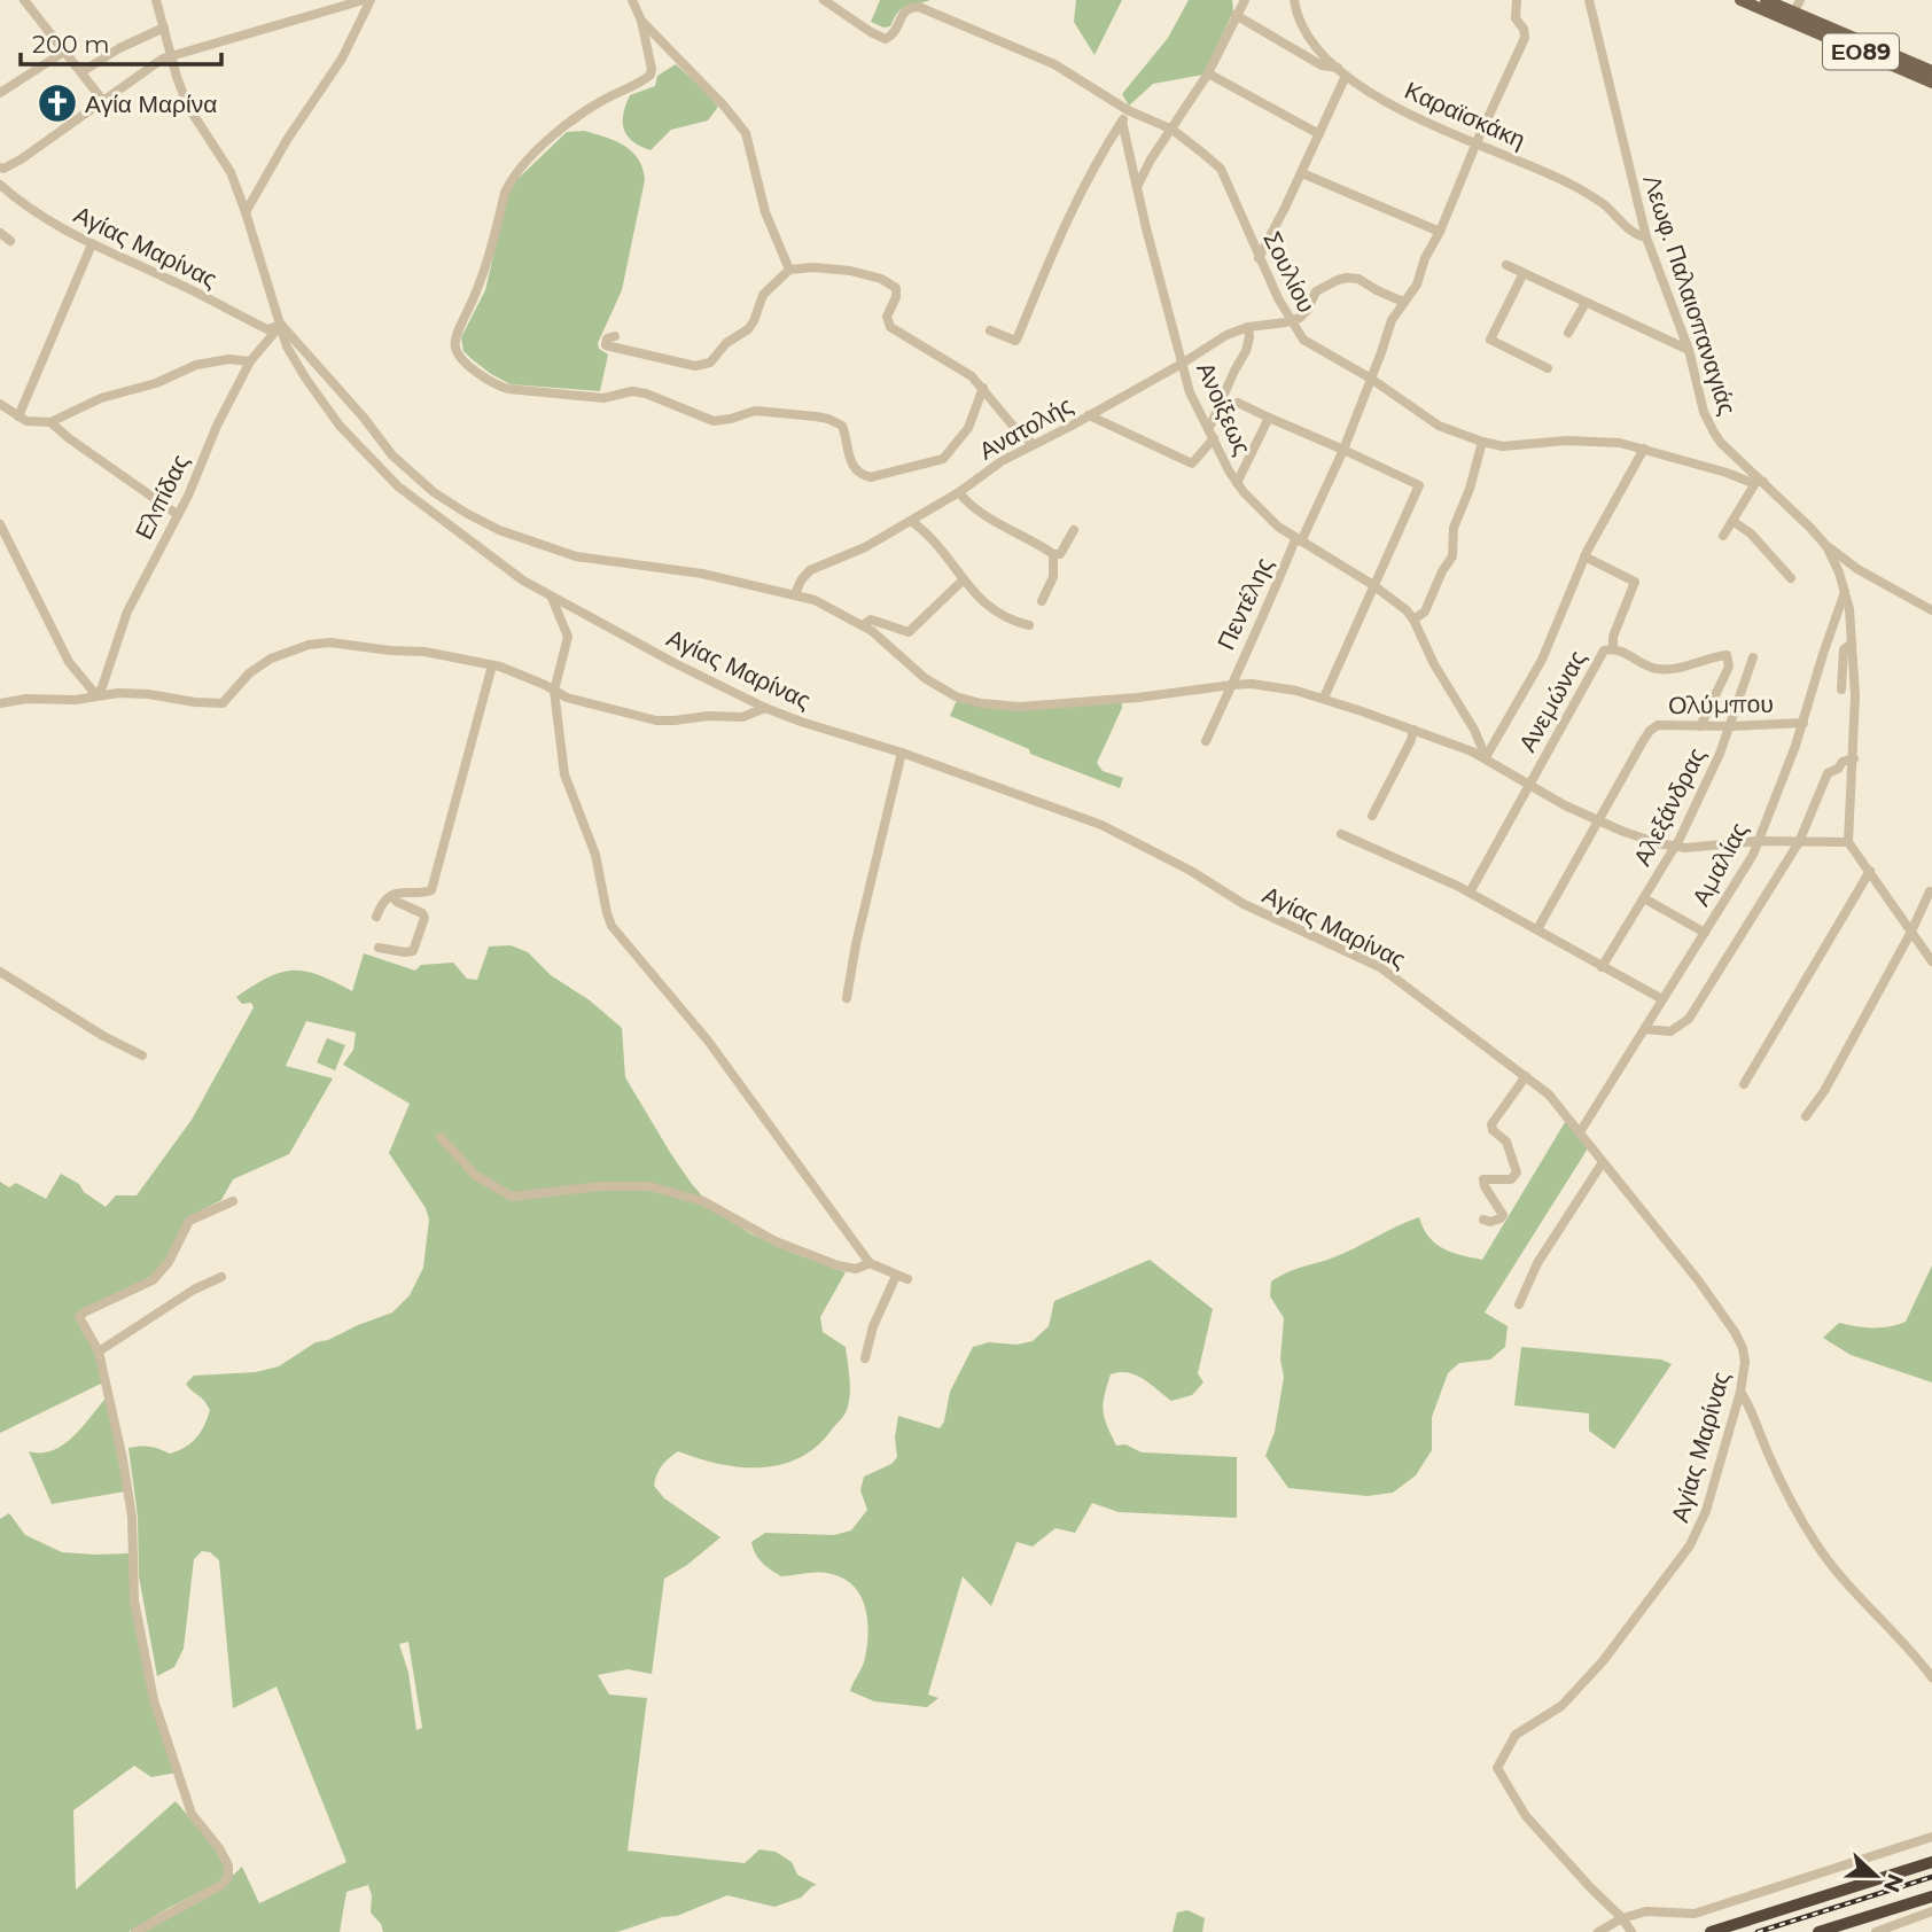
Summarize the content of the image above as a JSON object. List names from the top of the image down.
{
  "streets": {
    "main road": ["ΕΟ89"],
    "street": [
      "Καραϊσκάκη",
      "Αγίας Μαρίνας",
      "Σουλίου",
      "Λεωφ. Παλαιοπαναγιάς",
      "Ανοίξεως",
      "Ανατολής",
      "Ελπίδας",
      "Πεντέλης",
      "Ανεμώνας",
      "Ολύμπου",
      "Αλεξάνδρας",
      "Αμαλίας"
    ]
  },
  "crossings": [
    ["Καραϊσκάκη", "Λεωφ. Παλαιοπαναγιάς"],
    ["Καραϊσκάκη", "Πεντέλης"],
    ["Αγίας Μαρίνας", "Ελπίδας"],
    ["Αγίας Μαρίνας", "Αμαλίας"],
    ["Σουλίου", "Λεωφ. Παλαιοπαναγιάς"],
    ["Σουλίου", "Ανατολής"],
    ["Σουλίου", "Πεντέλης"],
    ["Λεωφ. Παλαιοπαναγιάς", "Αμαλίας"],
    ["Ανοίξεως", "Ανατολής"],
    ["Ανοίξεως", "Πεντέλης"],
    ["Ανεμώνας", "Ολύμπου"],
    ["Ολύμπου", "Αλεξάνδρας"],
    ["Ολύμπου", "Αμαλίας"]
  ],
  "places": {
    "church": ["Αγία Μαρίνα"]
  },
  "scale_bar": "200 m",
  "north": "right"
}
